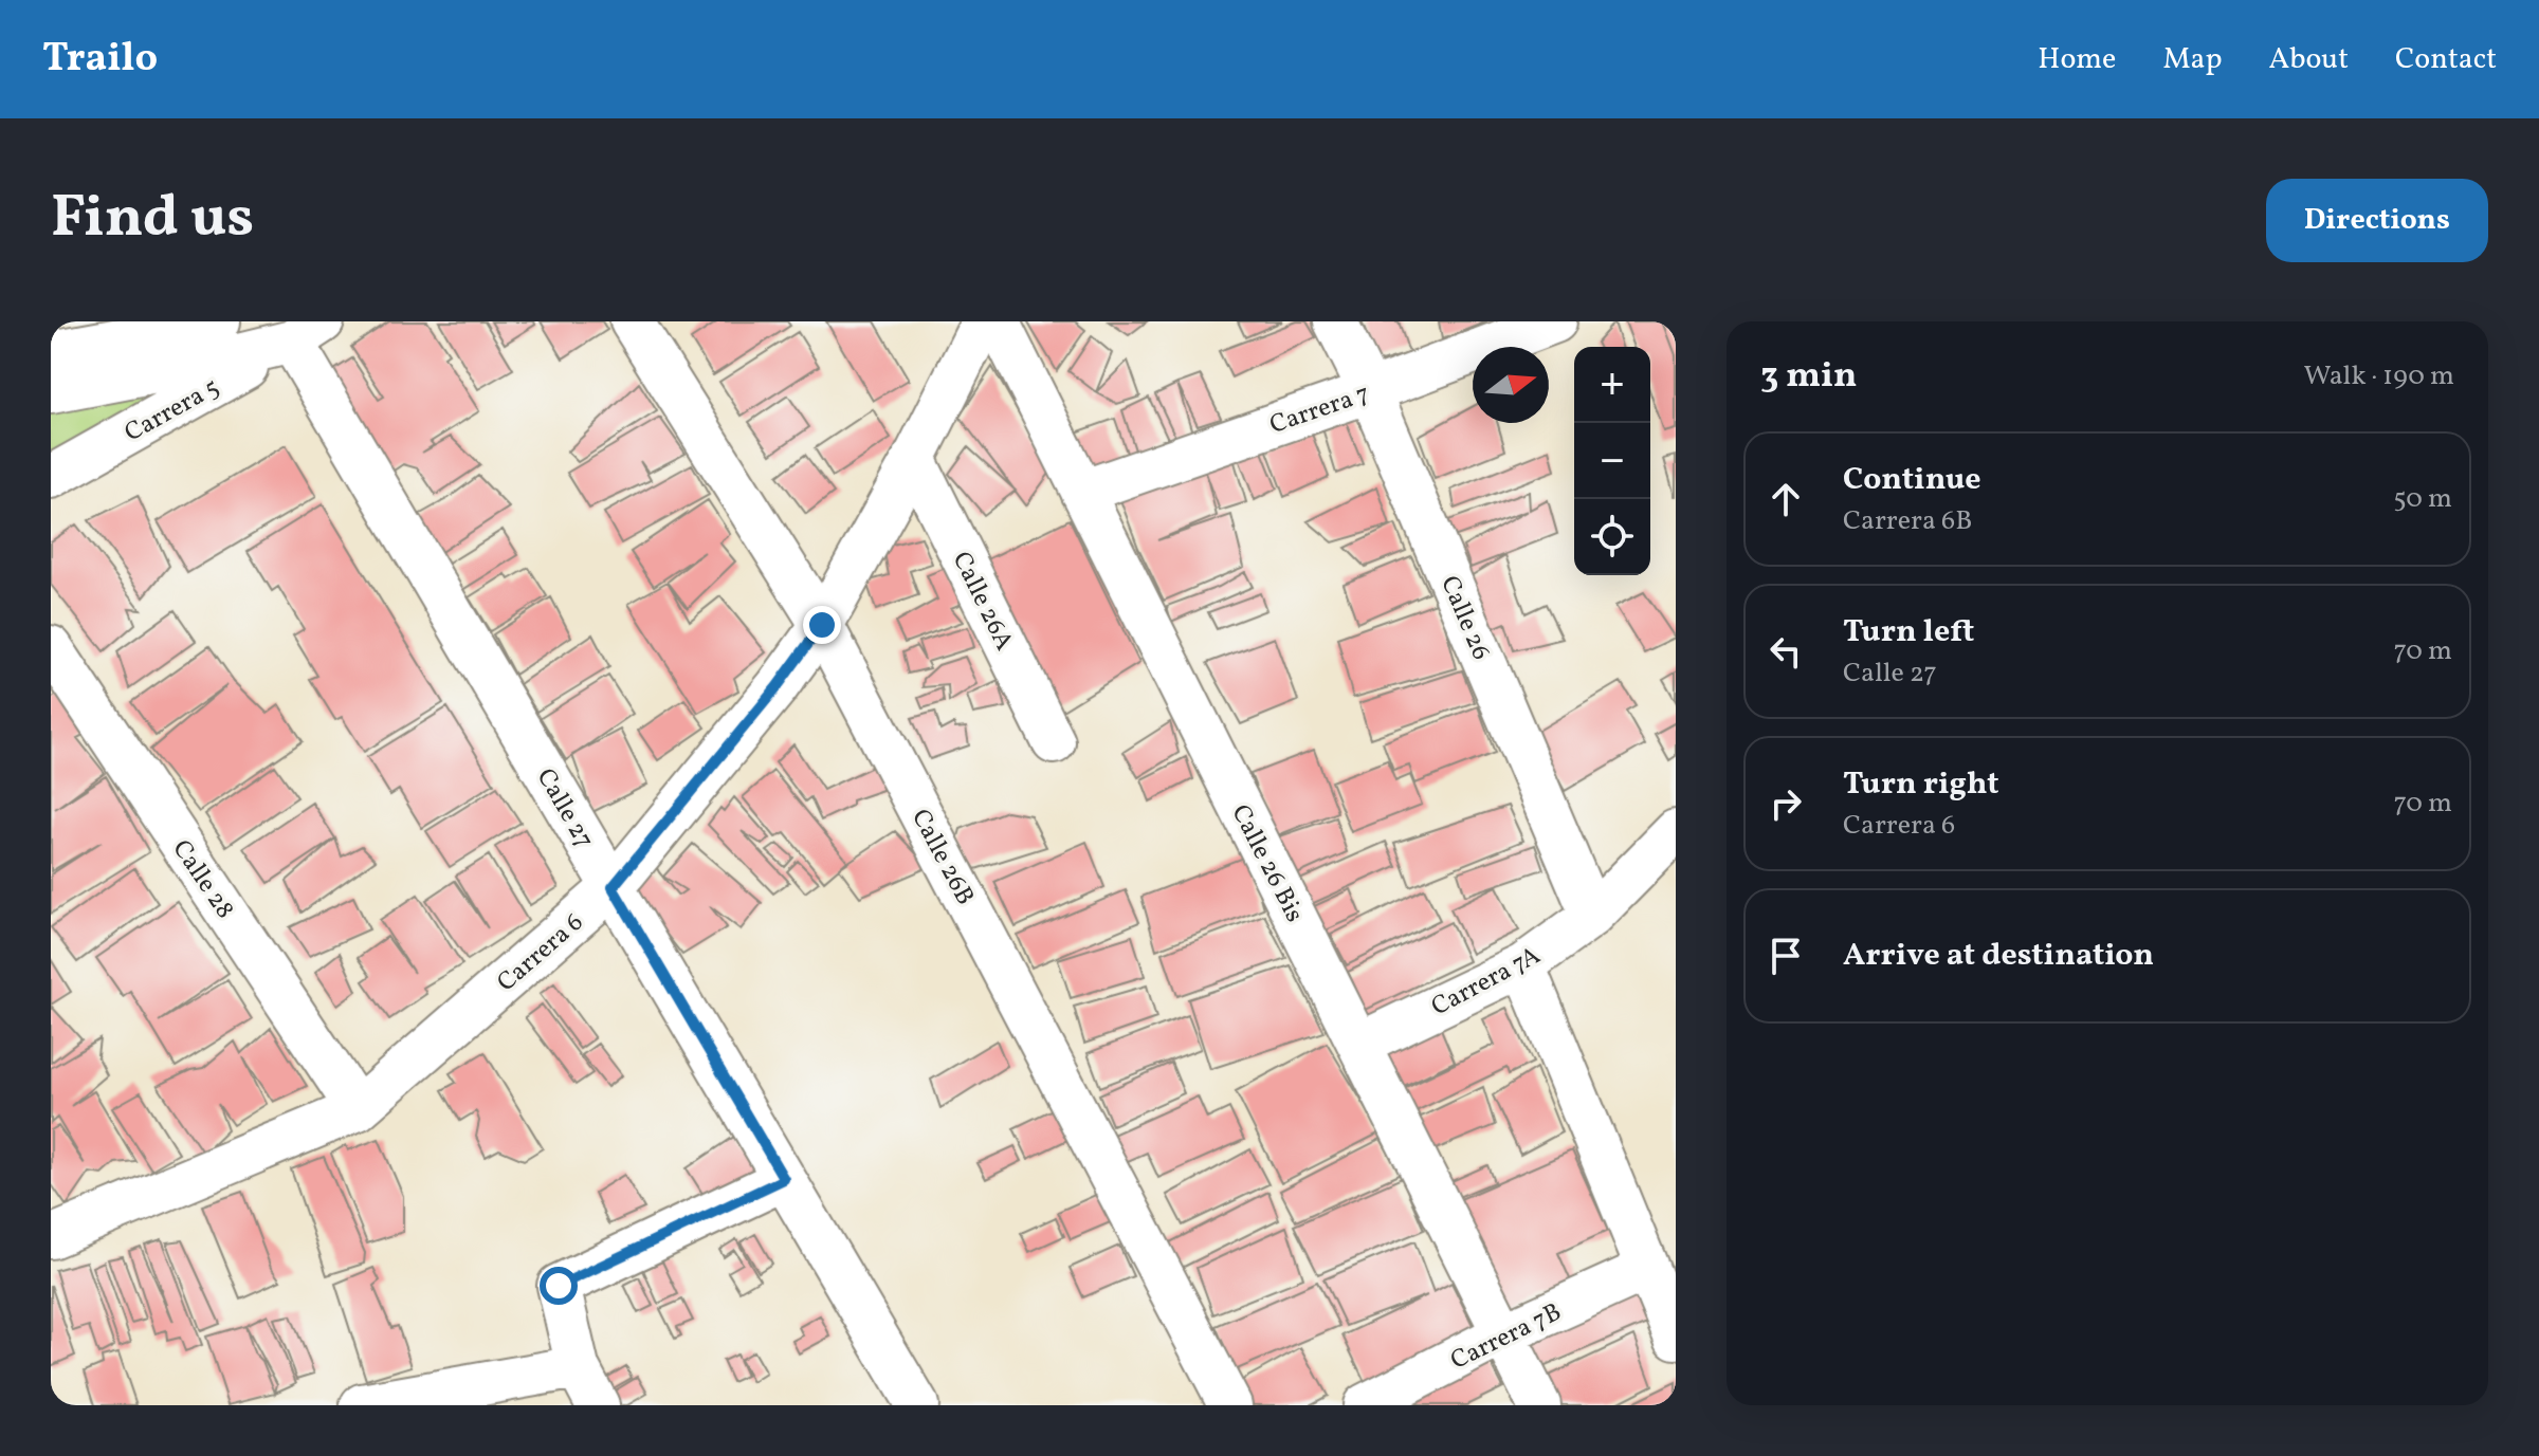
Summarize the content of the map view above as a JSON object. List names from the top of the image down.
{
  "streets": {
    "street": [
      "Carrera 7",
      "Carrera 5",
      "Calle 26A",
      "Calle 26",
      "Calle 27",
      "Calle 26B",
      "Calle 26 Bis",
      "Calle 28",
      "Carrera 6",
      "Carrera 7A",
      "Carrera 7B"
    ]
  },
  "crossings": [
    ["Carrera 7", "Calle 26"],
    ["Carrera 7", "Calle 26 Bis"],
    ["Carrera 5", "Calle 27"],
    ["Calle 26A", "Carrera 6"],
    ["Calle 26", "Carrera 7A"],
    ["Calle 27", "Carrera 6"],
    ["Calle 26B", "Carrera 6"],
    ["Calle 26 Bis", "Carrera 7A"],
    ["Calle 26 Bis", "Carrera 7B"],
    ["Calle 28", "Carrera 6"]
  ],
  "north": "right",
  "page": {
    "header": "Trailo",
    "nav": [
      "Home",
      "Map",
      "About",
      "Contact"
    ],
    "title": "Find us",
    "buttons": "Directions",
    "heading": ["3 min", "Walk · 190 m"],
    "map_buttons": ["+", "−"],
    "list": [
      ["Continue", "Carrera 6B", "50 m"],
      ["Turn left", "Calle 27", "70 m"],
      ["Turn right", "Carrera 6", "70 m"],
      "Arrive at destination"
    ]
  }
}
